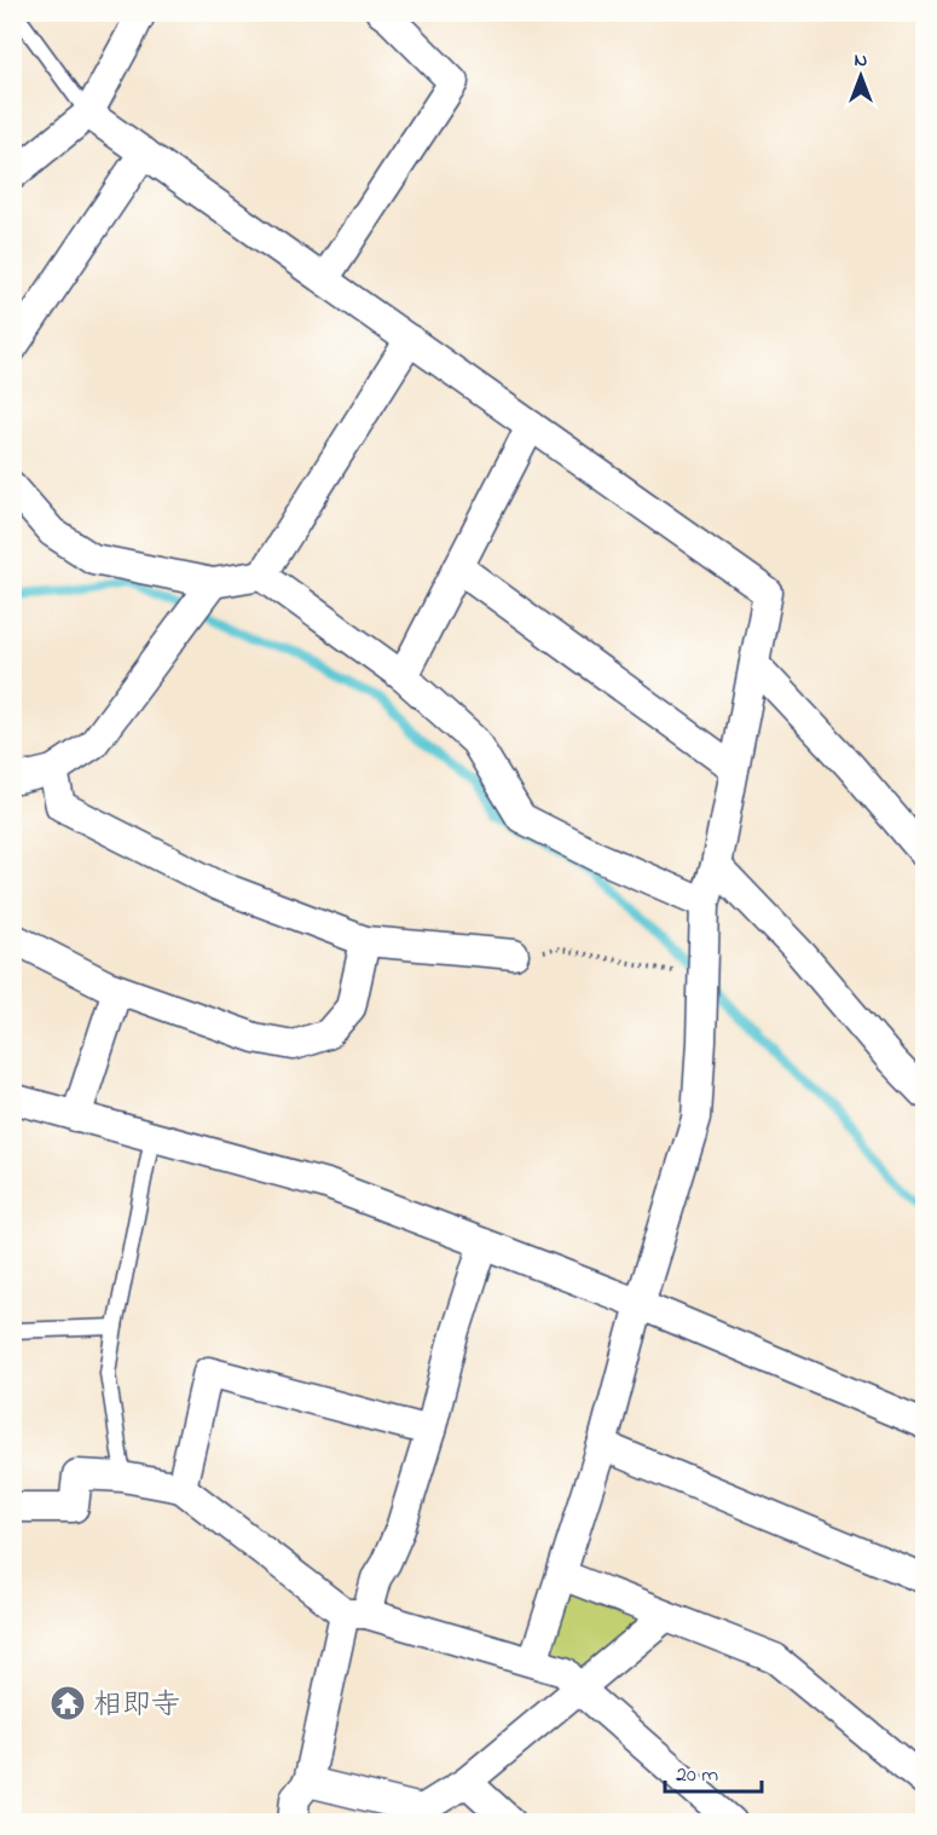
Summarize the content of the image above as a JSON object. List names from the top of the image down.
{
  "places": {
    "temple": ["相即寺"]
  },
  "scale_bar": "20 m",
  "north": "top"
}
